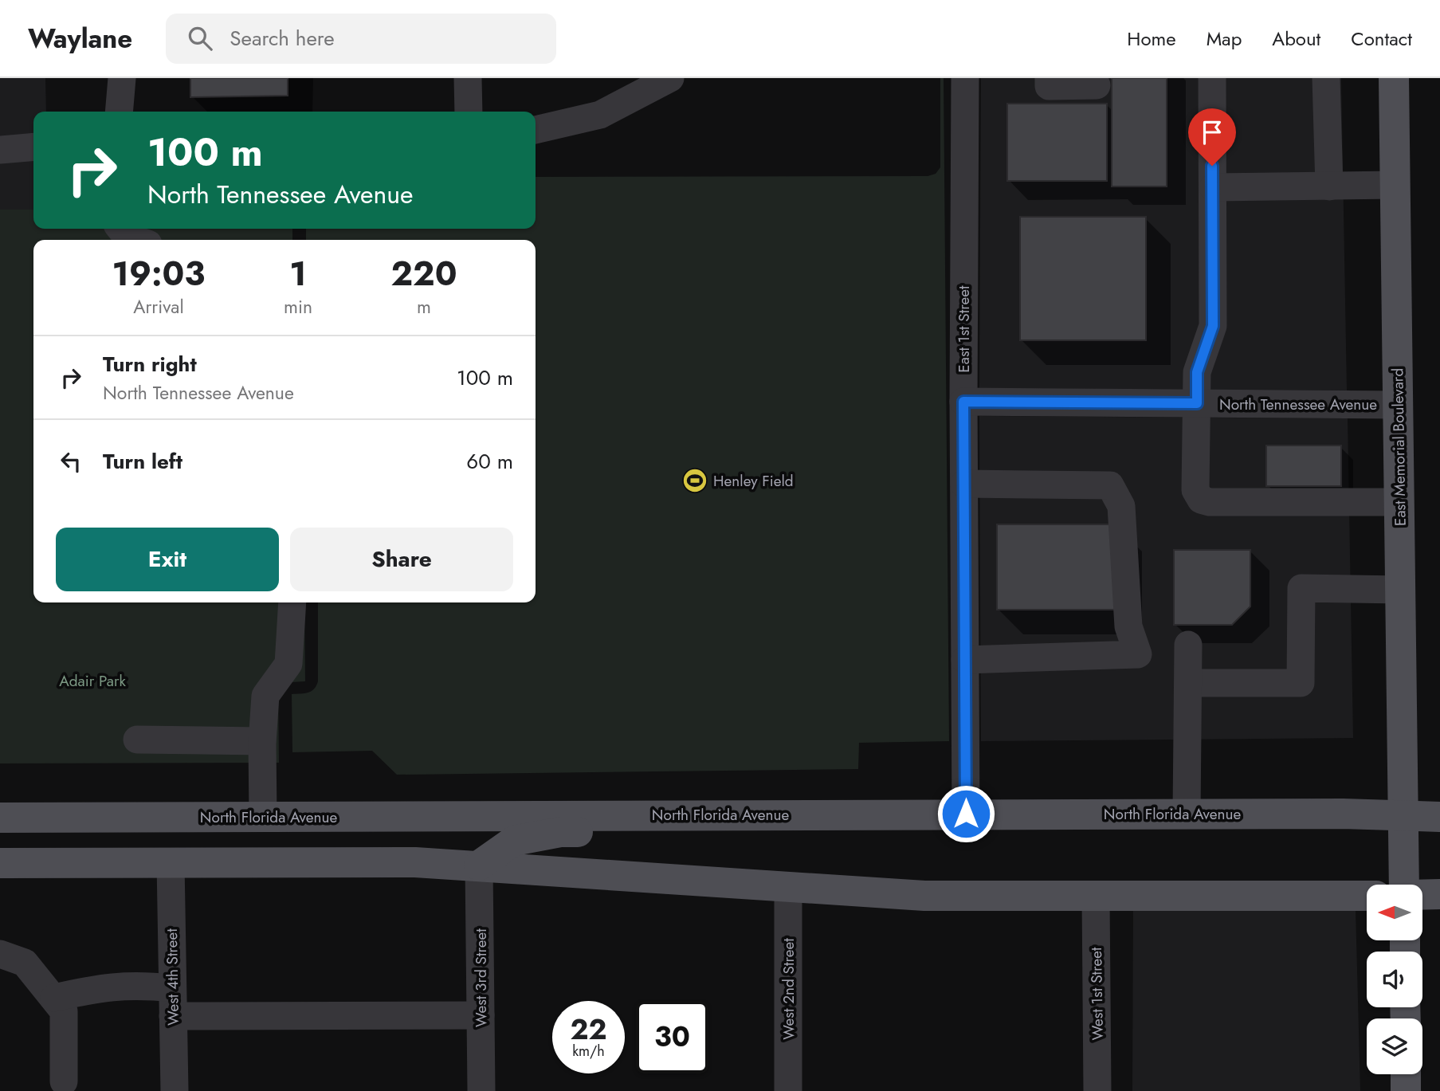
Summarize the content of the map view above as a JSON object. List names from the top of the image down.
{
  "streets": {
    "main road": ["East Memorial Boulevard", "North Florida Avenue"],
    "street": [
      "East 1st Street",
      "North Tennessee Avenue",
      "West 4th Street",
      "West 3rd Street",
      "West 2nd Street",
      "West 1st Street"
    ]
  },
  "crossings": [
    ["East 1st Street", "North Tennessee Avenue"],
    ["East 1st Street", "North Florida Avenue"],
    ["North Tennessee Avenue", "East Memorial Boulevard"],
    ["East Memorial Boulevard", "North Florida Avenue"]
  ],
  "parks": ["Adair Park"],
  "places": {
    "sports": ["Henley Field"]
  },
  "north": "left",
  "page": {
    "header": "Waylane",
    "search": "Search here",
    "nav": [
      "Home",
      "Map",
      "About",
      "Contact"
    ],
    "turn": ["100 m", "North Tennessee Avenue"],
    "eta": [
      "19:03",
      "Arrival",
      "1",
      "min",
      "220",
      "m"
    ],
    "list": [
      {
        "name": "Turn right",
        "note": "North Tennessee Avenue",
        "value": "100 m"
      },
      {
        "name": "Turn left",
        "value": "60 m"
      }
    ],
    "buttons": ["Exit", "Share"],
    "speed": "22 km/h",
    "limit": "30"
  }
}
